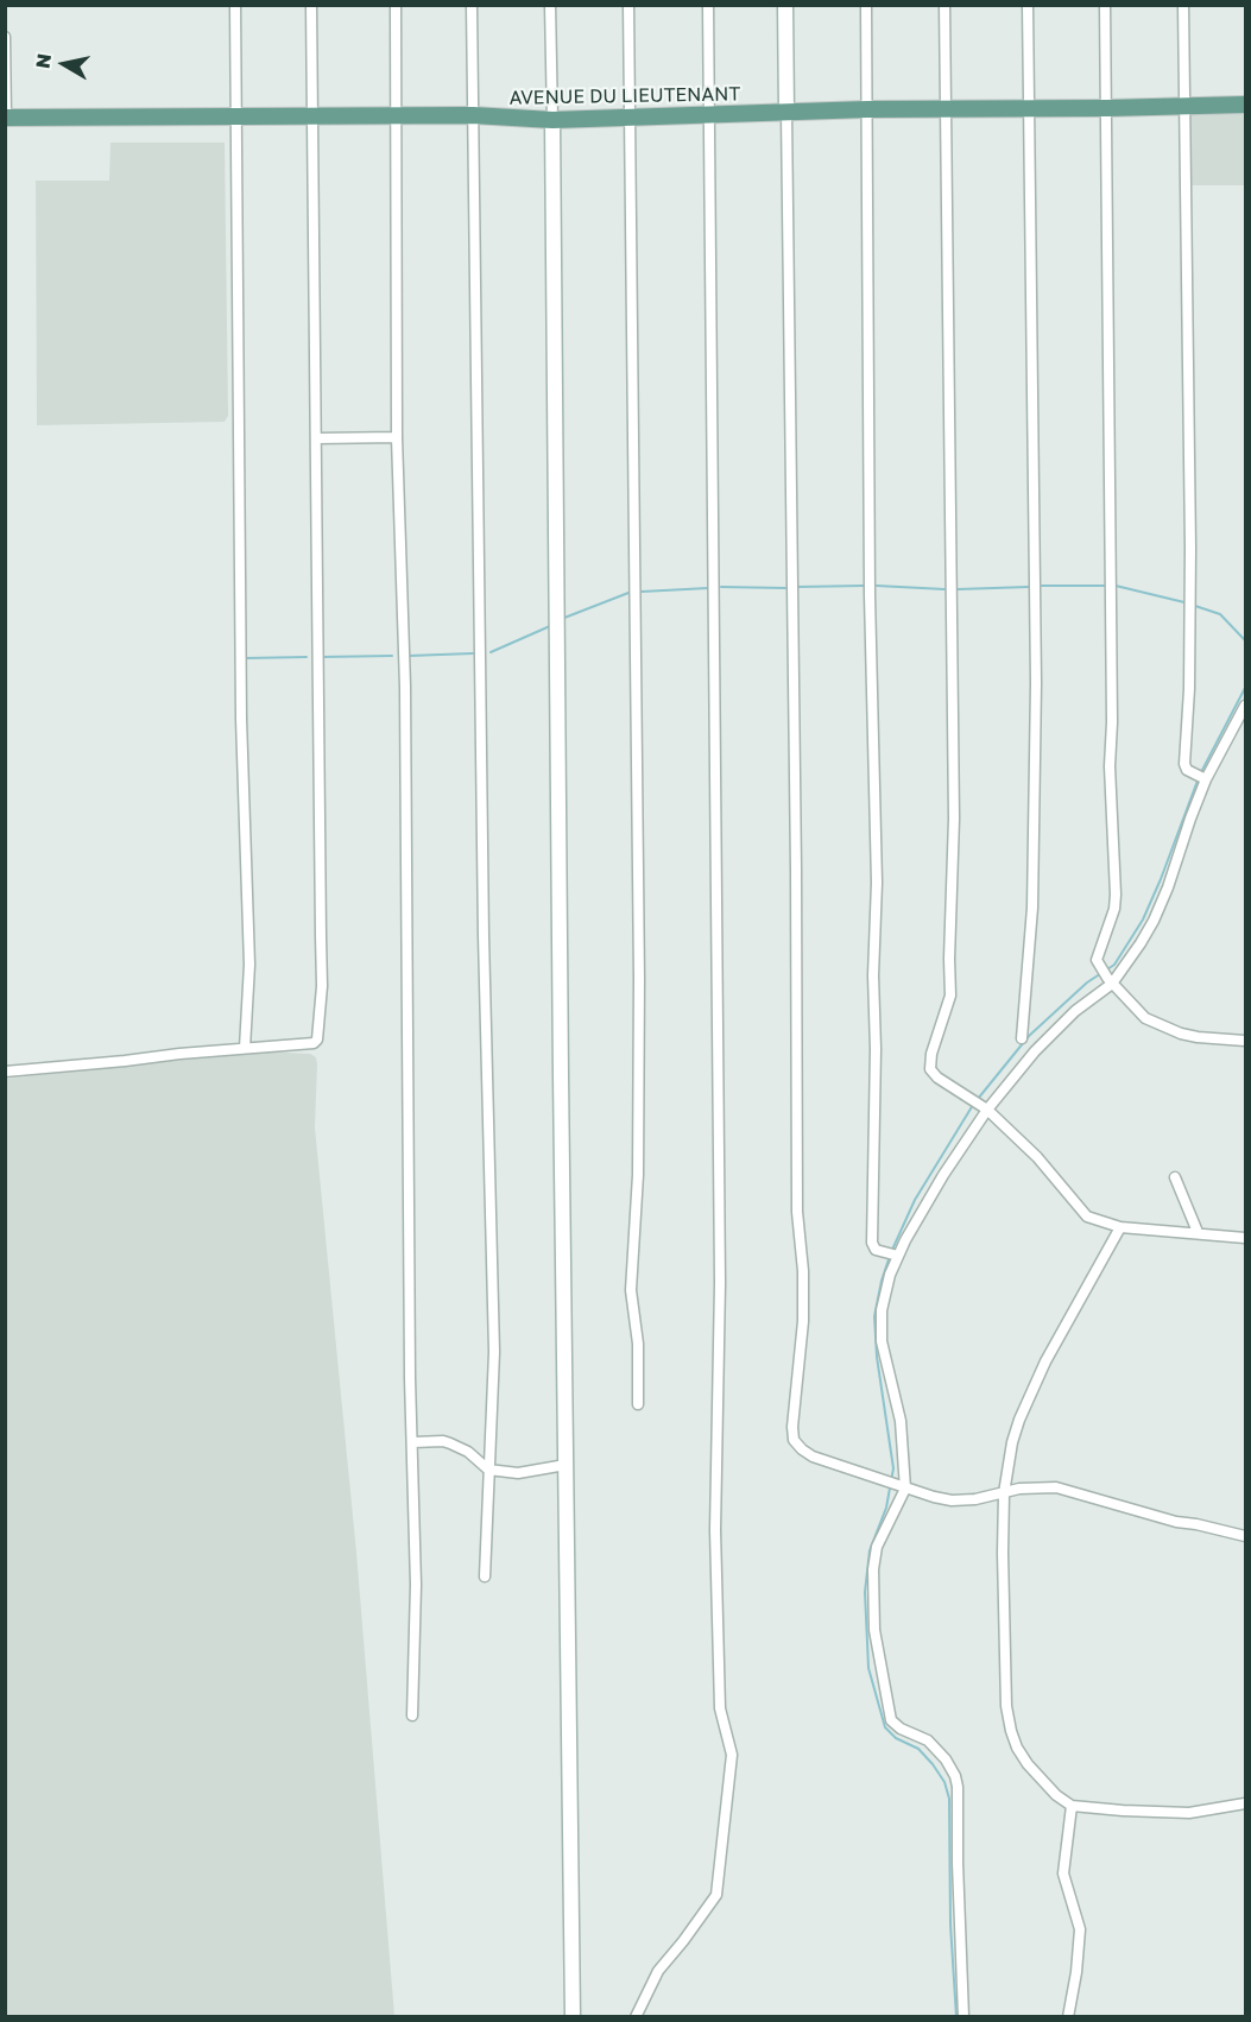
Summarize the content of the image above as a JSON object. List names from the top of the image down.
{
  "streets": {
    "main road": ["AVENUE DU LIEUTENANT"]
  },
  "north": "left"
}
